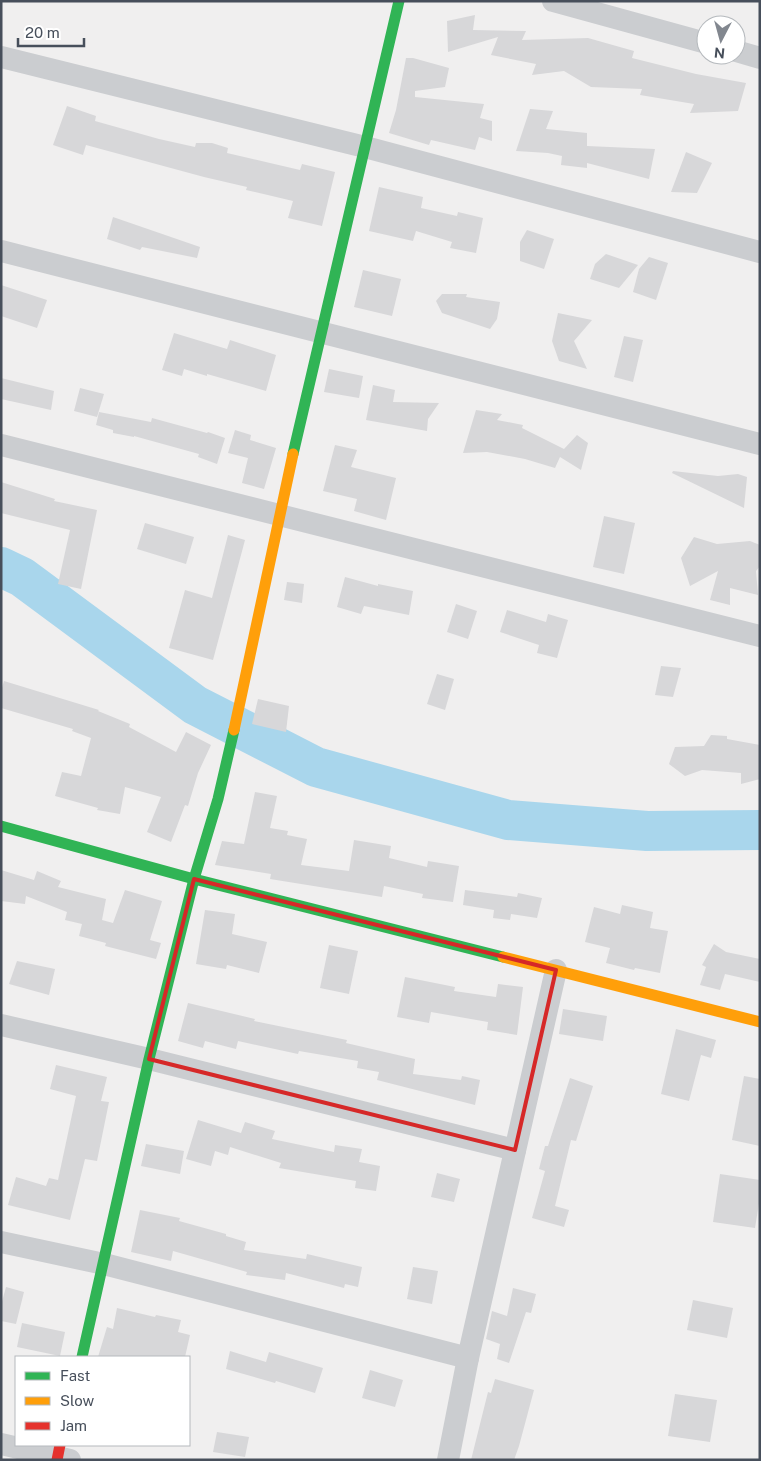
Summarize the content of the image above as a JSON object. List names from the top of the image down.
{
  "legend": ["Fast", "Slow", "Jam"],
  "scale_bar": "20 m",
  "north": "bottom"
}
